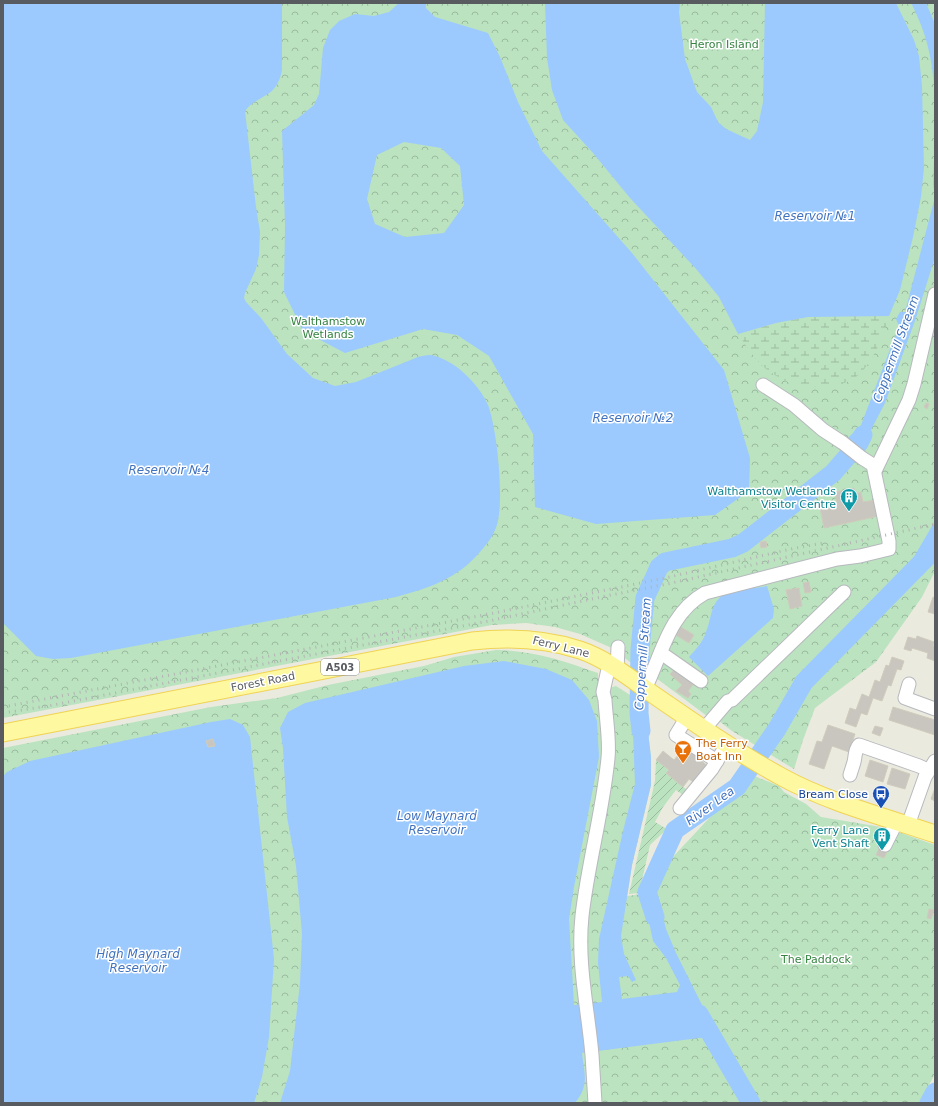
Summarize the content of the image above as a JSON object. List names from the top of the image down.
{
  "streets": {
    "main road": ["Ferry Lane", "A503", "Forest Road"]
  },
  "crossings": [
    ["Ferry Lane", "Forest Road"]
  ],
  "water": [
    "Reservoir №1",
    "Coppermill Stream",
    "Reservoir №2",
    "Reservoir №4",
    "River Lea",
    "Low Maynard Reservoir",
    "High Maynard Reservoir"
  ],
  "parks": ["Heron Island", "Walthamstow Wetlands", "The Paddock"],
  "places": {
    "building": ["Walthamstow Wetlands Visitor Centre", "Ferry Lane Vent Shaft"],
    "bar": ["The Ferry Boat Inn"],
    "bus stop": ["Bream Close"]
  }
}
